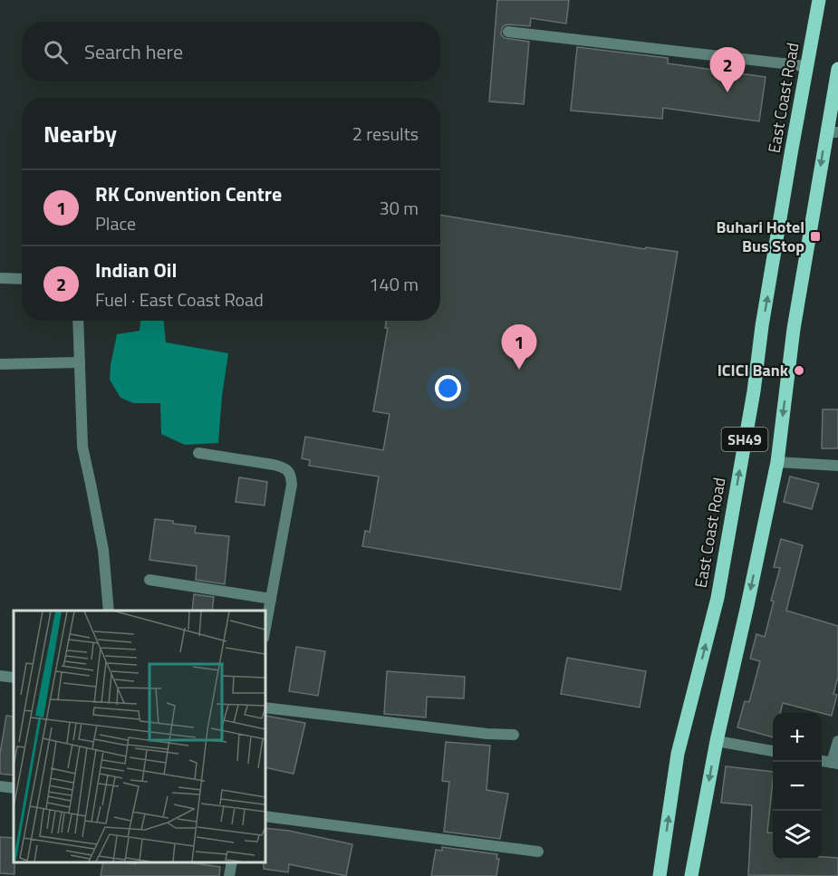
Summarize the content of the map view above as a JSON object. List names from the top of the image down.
{
  "streets": {
    "main road": ["East Coast Road", "SH49"]
  },
  "places": {
    "transit": ["Buhari Hotel Bus Stop"],
    "other": ["ICICI Bank"]
  },
  "page": {
    "search": "Search here",
    "pins": ["2", "1"],
    "heading": ["Nearby", "2 results"],
    "list": [
      {
        "mark": "1",
        "name": "RK Convention Centre",
        "note": "Place",
        "value": "30 m"
      },
      {
        "mark": "2",
        "name": "Indian Oil",
        "note": "Fuel · East Coast Road",
        "value": "140 m"
      }
    ],
    "map_buttons": ["+", "−"]
  }
}
